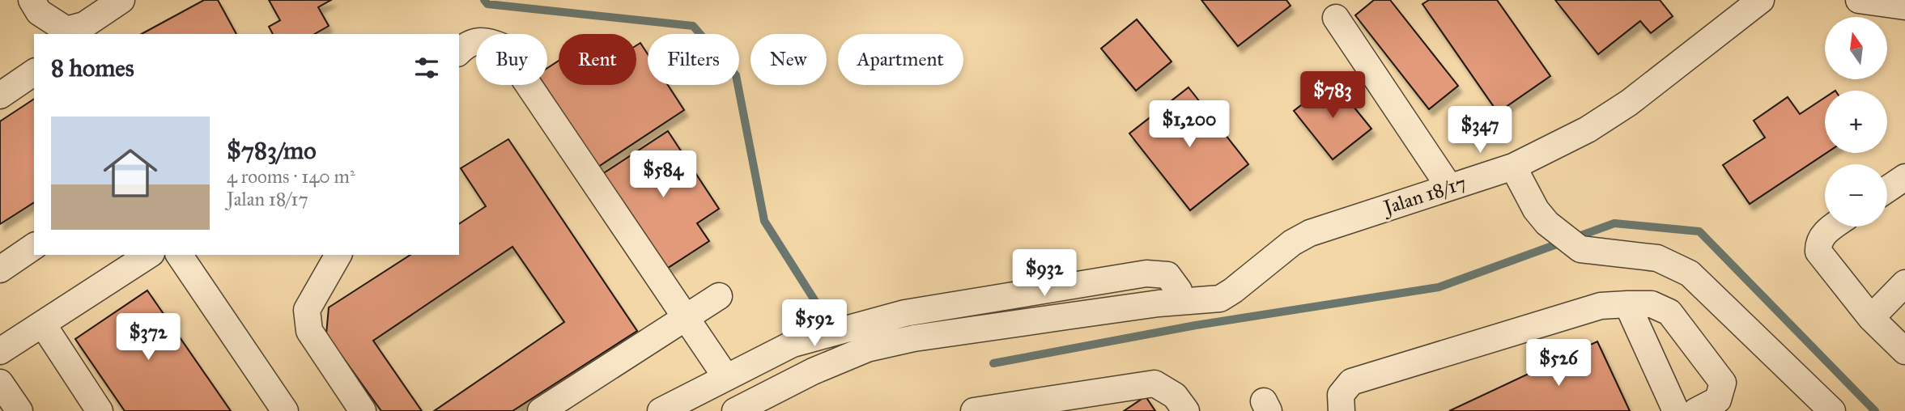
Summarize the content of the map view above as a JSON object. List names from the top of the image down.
{
  "streets": {
    "street": ["Jalan 18/17"]
  },
  "north": "top",
  "page": {
    "map_buttons": ["+", "−"],
    "chip": [
      "Buy",
      "Rent",
      "Filters",
      "New",
      "Apartment"
    ],
    "heading": "8 homes",
    "price": [
      "$783",
      "$1,200",
      "$347",
      "$584",
      "$932",
      "$592",
      "$372",
      "$526"
    ],
    "list": [
      {
        "name": "$783/mo",
        "note": "4 rooms · 140 m² · Jalan 18/17"
      }
    ]
  }
}
